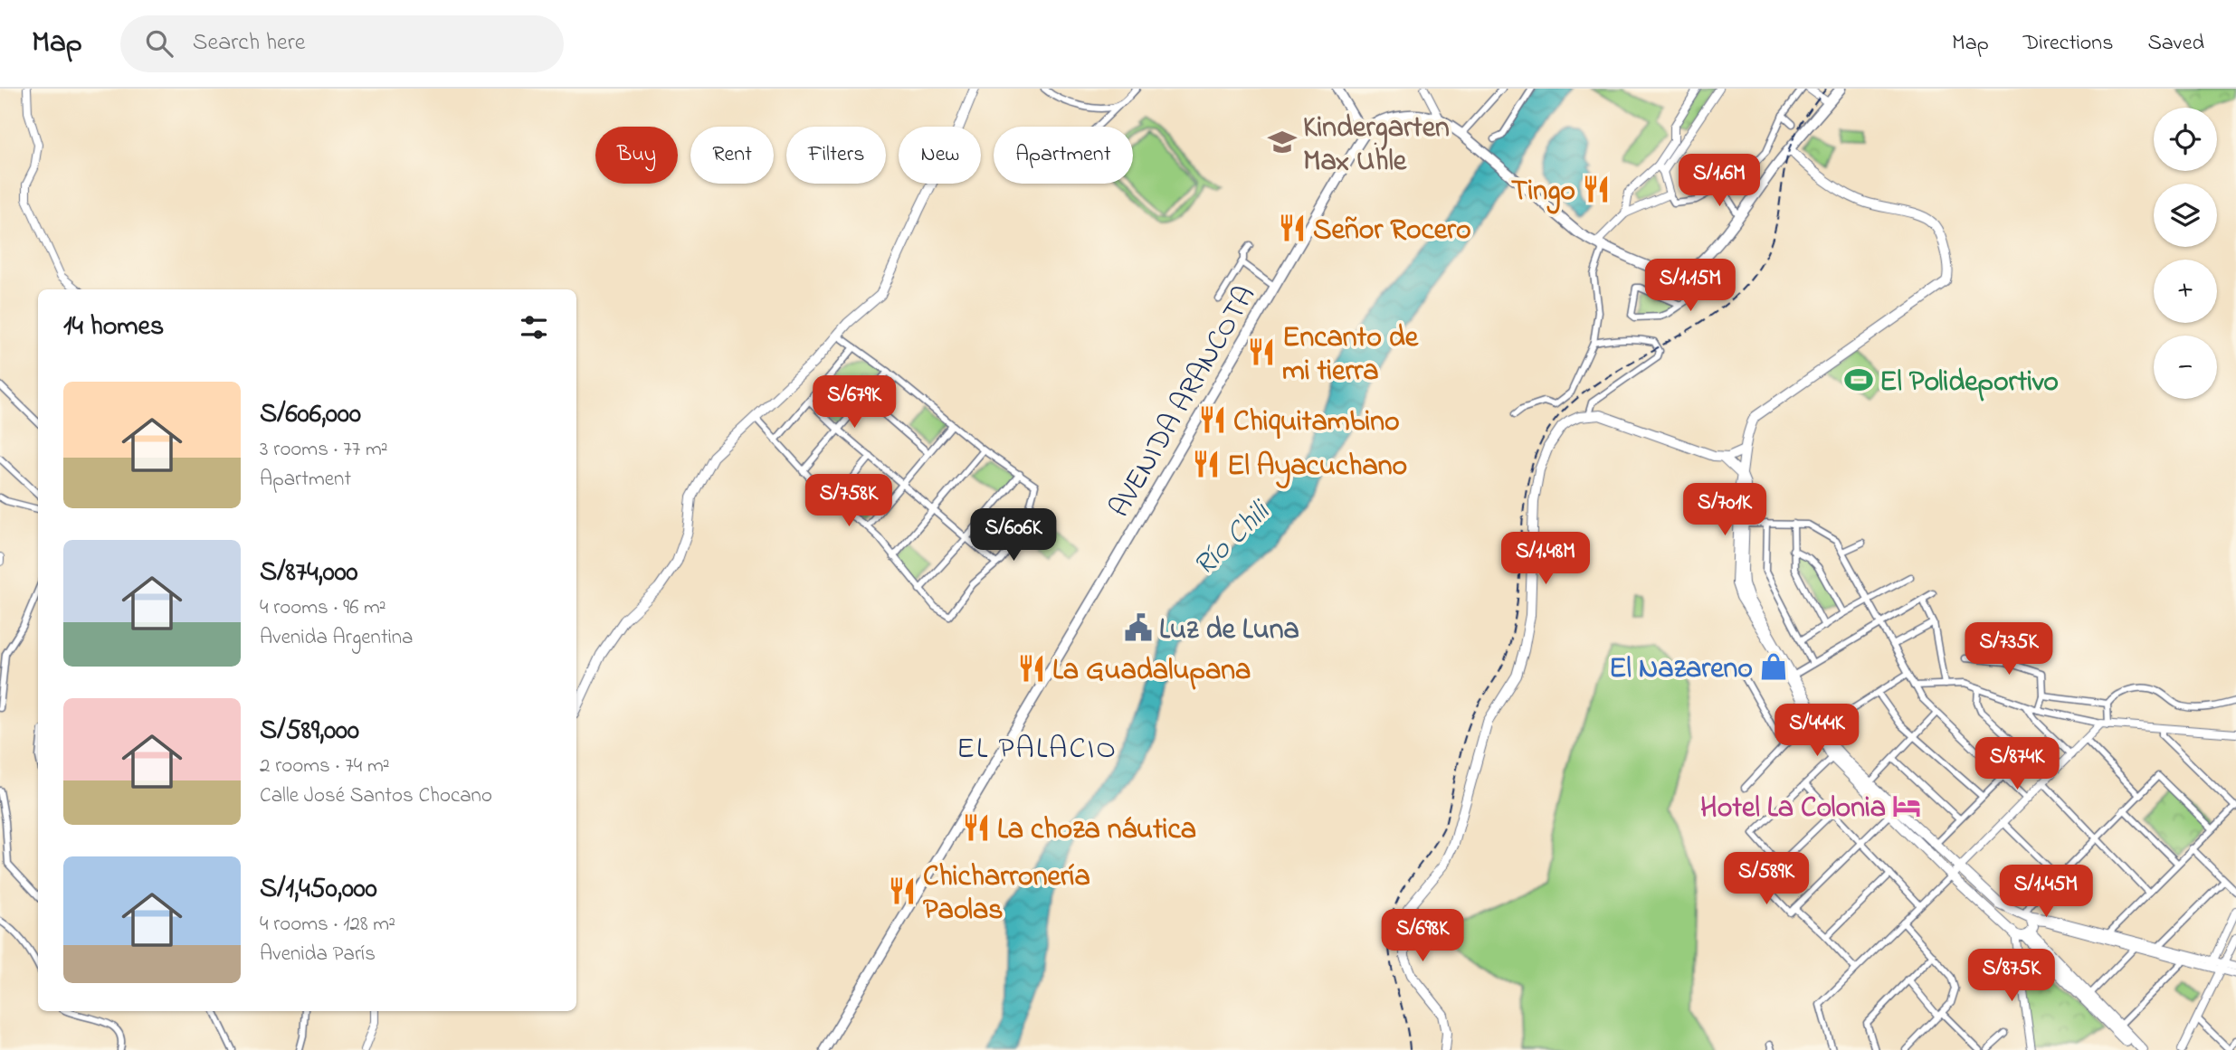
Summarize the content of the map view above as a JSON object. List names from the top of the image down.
{
  "streets": {
    "main road": ["AVENIDA ARANCOTA"]
  },
  "districts": ["EL PALACIO"],
  "water": ["Río Chili"],
  "places": {
    "school or university": ["Kindergarten Max Uhle"],
    "restaurant": [
      "Tingo",
      "Señor Rocero",
      "Encanto de mi tierra",
      "Chiquitambino",
      "El Ayacuchano",
      "La Guadalupana",
      "La choza náutica",
      "Chicharronería Paolas"
    ],
    "sports": ["El Polideportivo"],
    "public building": ["Luz de Luna"],
    "shop": ["El Nazareno"],
    "hotel": ["Hotel La Colonia"]
  },
  "page": {
    "header": "Map",
    "search": "Search here",
    "nav": ["Map", "Directions", "Saved"],
    "map_buttons": ["+", "−"],
    "chip": [
      "Buy",
      "Rent",
      "Filters",
      "New",
      "Apartment"
    ],
    "price": [
      "S/1.6M",
      "S/1.15M",
      "S/679K",
      "S/758K",
      "S/701K",
      "S/606K",
      "S/1.48M",
      "S/735K",
      "S/444K",
      "S/874K",
      "S/589K",
      "S/1.45M",
      "S/698K",
      "S/875K"
    ],
    "heading": "14 homes",
    "list": [
      {
        "name": "S/606,000",
        "note": "3 rooms · 77 m² · Apartment"
      },
      {
        "name": "S/874,000",
        "note": "4 rooms · 96 m² · Avenida Argentina"
      },
      {
        "name": "S/589,000",
        "note": "2 rooms · 74 m² · Calle José Santos Chocano"
      },
      {
        "name": "S/1,450,000",
        "note": "4 rooms · 128 m² · Avenida París"
      }
    ]
  }
}
